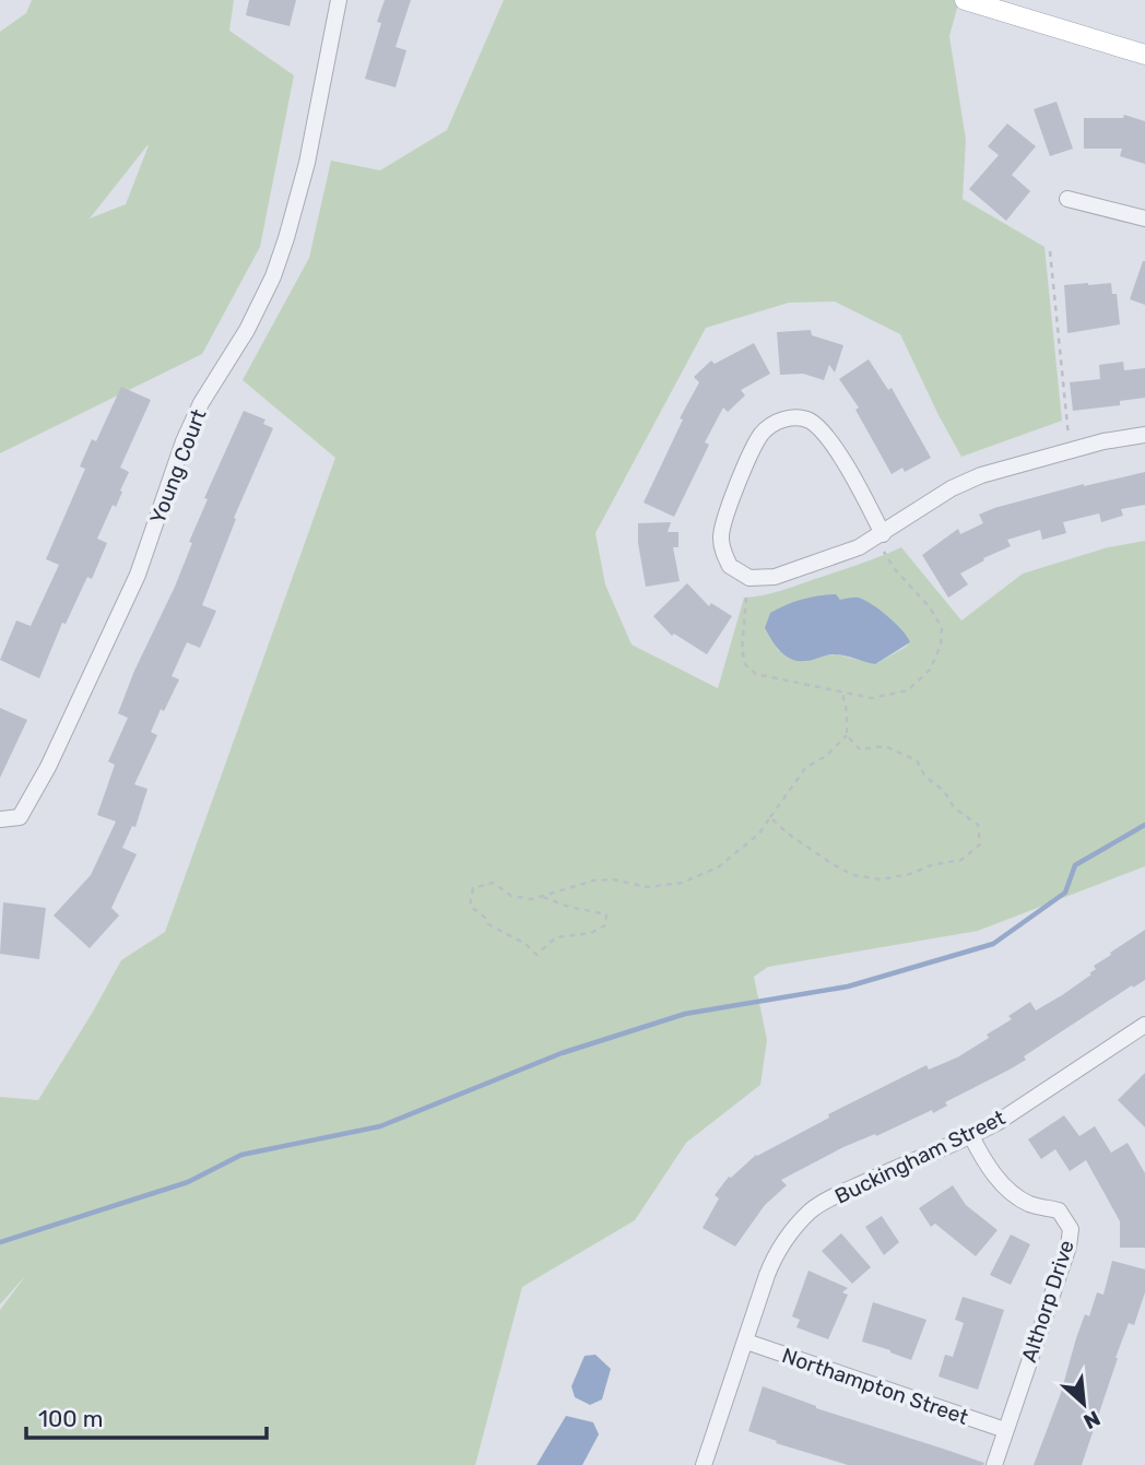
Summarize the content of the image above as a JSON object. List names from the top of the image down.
{
  "streets": {
    "street": [
      "Young Court",
      "Buckingham Street",
      "Althorp Drive",
      "Northampton Street"
    ]
  },
  "crossings": [
    ["Buckingham Street", "Althorp Drive"],
    ["Buckingham Street", "Northampton Street"],
    ["Althorp Drive", "Northampton Street"]
  ],
  "scale_bar": "100 m",
  "north": "bottom right"
}
